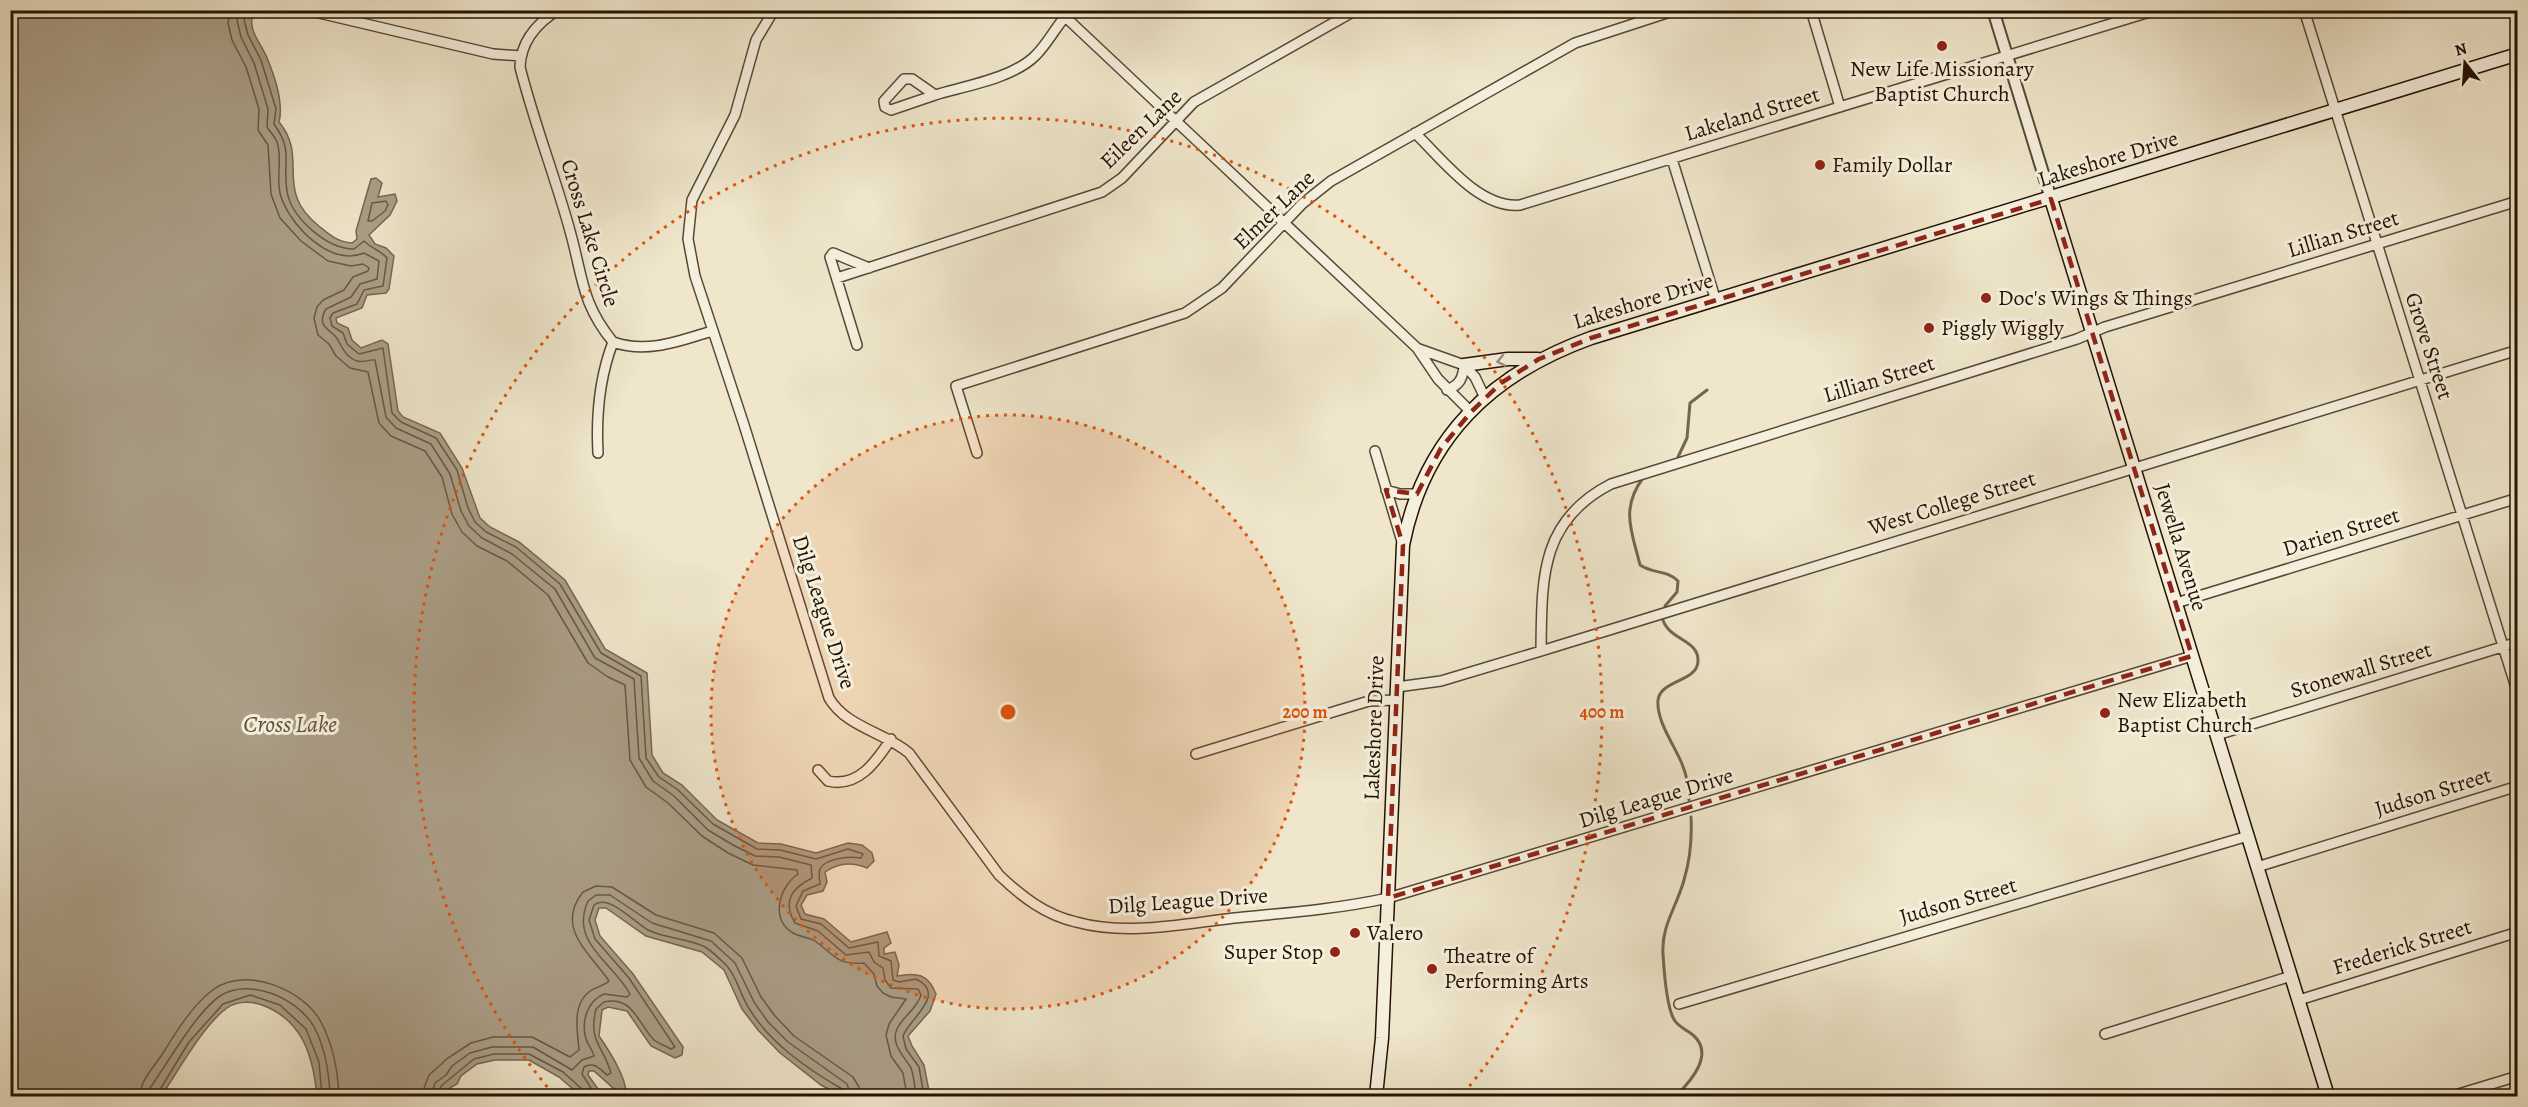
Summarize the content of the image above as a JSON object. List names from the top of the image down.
{
  "streets": {
    "main road": ["Lakeshore Drive", "Jewella Avenue"],
    "street": [
      "Lakeland Street",
      "Eileen Lane",
      "Elmer Lane",
      "Cross Lake Circle",
      "Lillian Street",
      "Grove Street",
      "West College Street",
      "Darien Street",
      "Dilg League Drive",
      "Stonewall Street",
      "Judson Street",
      "Frederick Street"
    ]
  },
  "crossings": [
    ["Lakeland Street", "Elmer Lane"],
    ["Lakeland Street", "Jewella Avenue"],
    ["Lakeshore Drive", "Grove Street"],
    ["Lakeshore Drive", "West College Street"],
    ["Lakeshore Drive", "Jewella Avenue"],
    ["Lakeshore Drive", "Dilg League Drive"],
    ["Lillian Street", "Grove Street"],
    ["Lillian Street", "West College Street"],
    ["Lillian Street", "Jewella Avenue"],
    ["Grove Street", "West College Street"],
    ["Grove Street", "Darien Street"],
    ["Grove Street", "Stonewall Street"],
    ["West College Street", "Jewella Avenue"],
    ["Darien Street", "Jewella Avenue"],
    ["Jewella Avenue", "Dilg League Drive"],
    ["Jewella Avenue", "Stonewall Street"],
    ["Jewella Avenue", "Judson Street"],
    ["Jewella Avenue", "Frederick Street"]
  ],
  "water": ["Cross Lake"],
  "places": [
    "New Life Missionary Baptist Church",
    "Family Dollar",
    "Doc's Wings & Things",
    "Piggly Wiggly",
    "New Elizabeth Baptist Church",
    "Valero",
    "Super Stop",
    "Theatre of Performing Arts"
  ],
  "north": "top",
  "rings": ["200 m", "400 m"]
}
